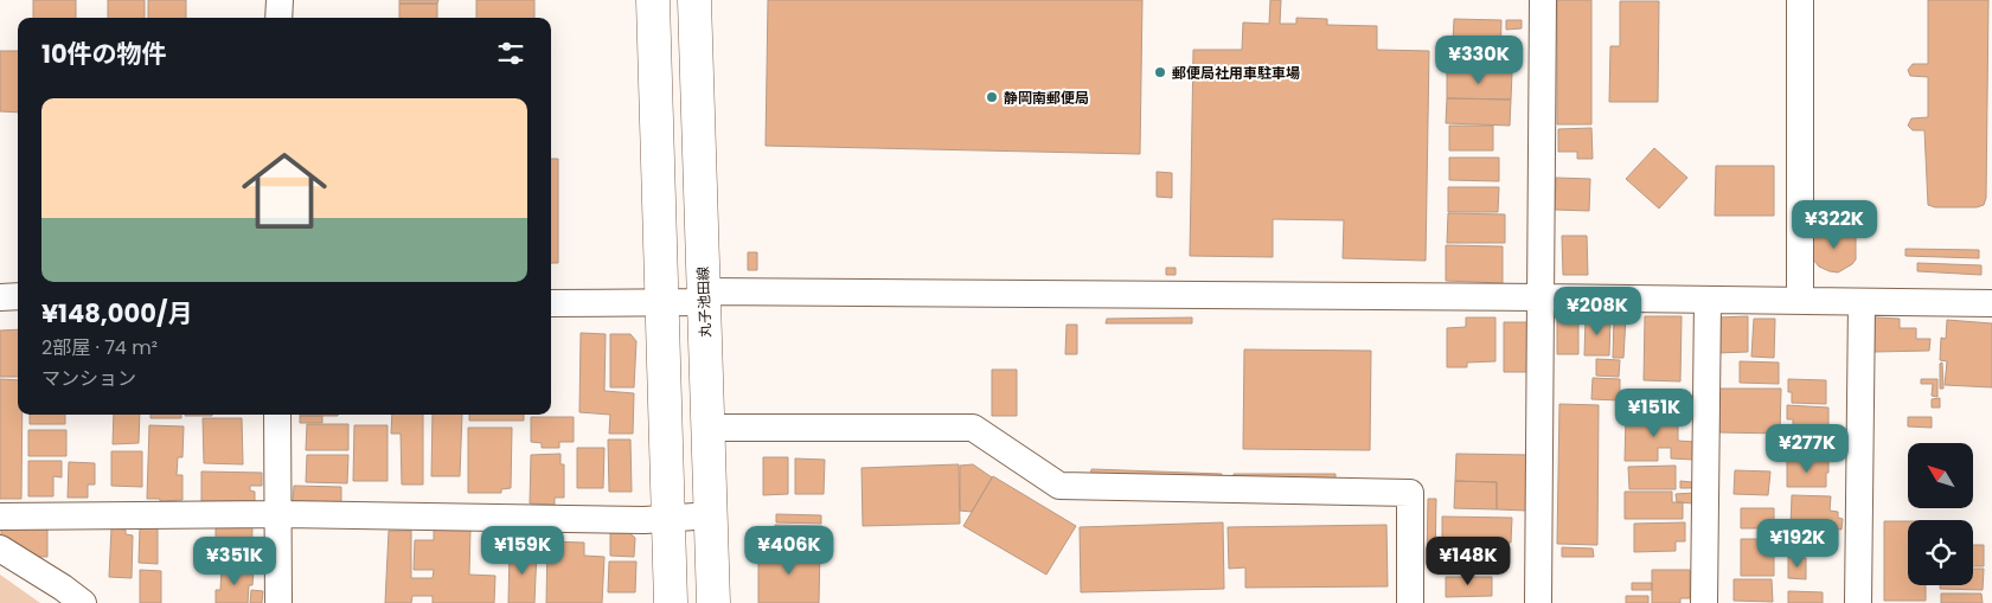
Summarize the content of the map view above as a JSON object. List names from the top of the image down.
{
  "streets": {
    "street": ["丸子池田線"]
  },
  "places": ["郵便局社用車駐車場", "静岡南郵便局"],
  "north": "top left",
  "page": {
    "heading": "10件の物件",
    "price": [
      "¥330K",
      "¥322K",
      "¥208K",
      "¥151K",
      "¥277K",
      "¥192K",
      "¥159K",
      "¥406K",
      "¥351K",
      "¥148K"
    ],
    "list": [
      {
        "name": "¥148,000/月",
        "note": "2部屋 · 74 m² · マンション"
      }
    ]
  }
}
